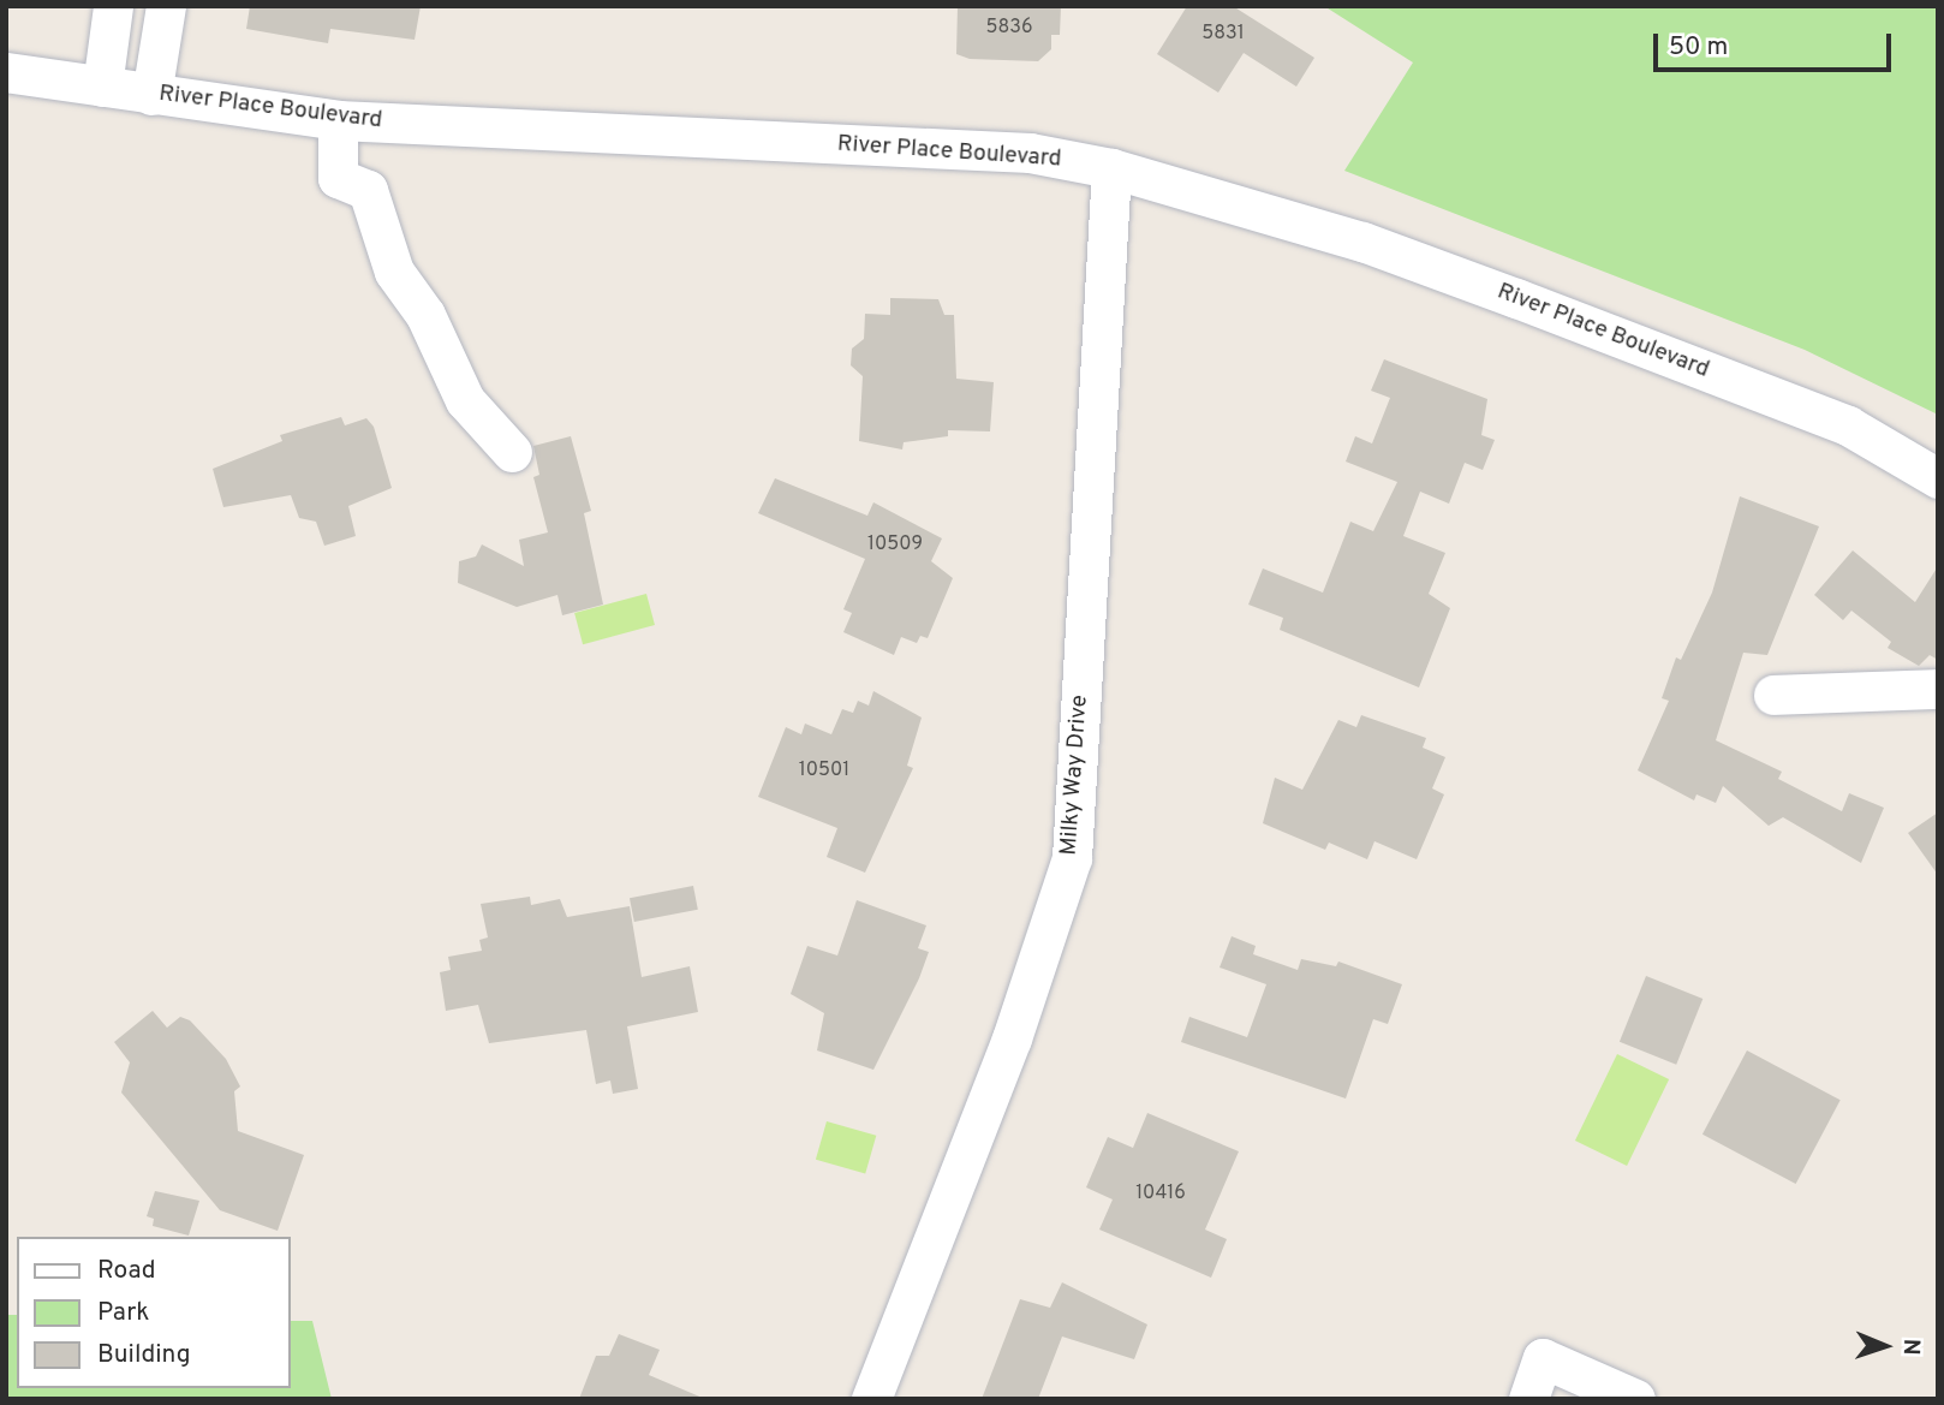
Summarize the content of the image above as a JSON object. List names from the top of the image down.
{
  "streets": {
    "street": ["River Place Boulevard", "Milky Way Drive"]
  },
  "crossings": [
    ["River Place Boulevard", "Milky Way Drive"]
  ],
  "house_numbers": [
    "5836",
    "5831",
    "10509",
    "10501",
    "10416"
  ],
  "legend": ["Road", "Park", "Building"],
  "scale_bar": "50 m",
  "north": "right"
}
